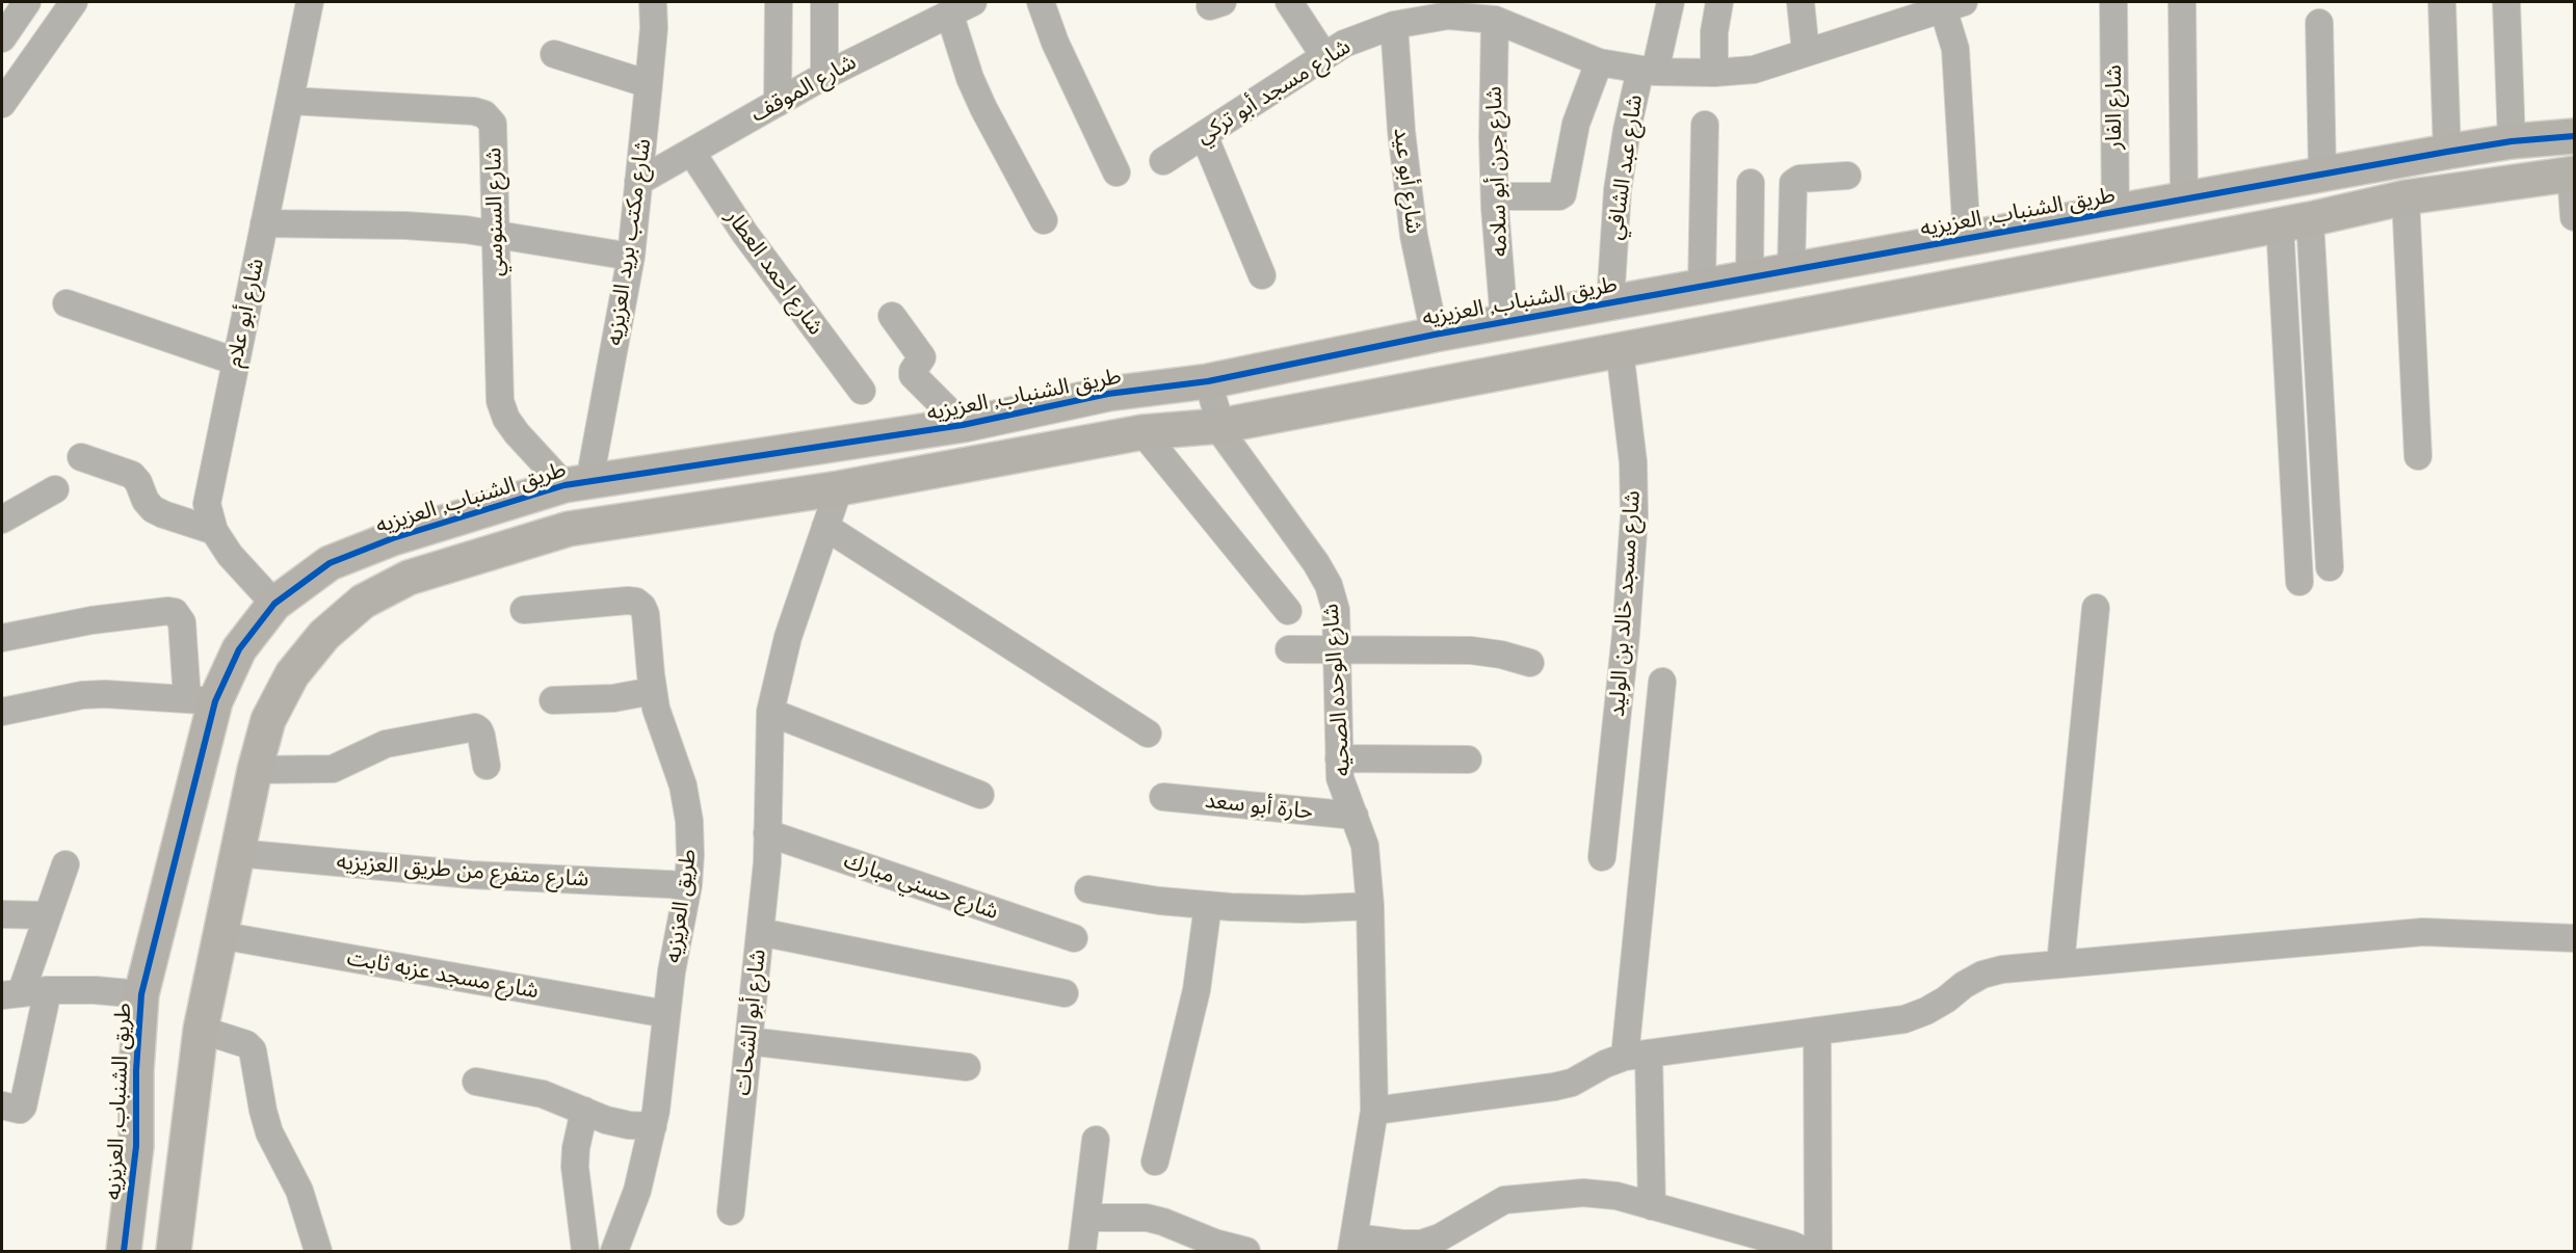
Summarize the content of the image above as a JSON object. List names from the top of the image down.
{
  "streets": {
    "street": [
      "شارع الموقف",
      "شارع مسجد أبو تركي",
      "شارع الفار",
      "شارع عبد الشافي",
      "شارع جرن أبو سلامه",
      "شارع أبو عيد",
      "شارع السنوسي",
      "طريق الشنباب, العزيزيه",
      "شارع مكتب بريد العزيزيه",
      "شارع احمد العطار",
      "شارع أبو علام",
      "شارع مسجد خالد بن الوليد",
      "شارع الوحده الصحيه",
      "حارة أبو سعد",
      "شارع متفرع من طريق العزيزيه",
      "شارع حسني مبارك",
      "طريق العزيزيه",
      "شارع مسجد عزبه ثابت",
      "شارع أبو الشحات"
    ]
  },
  "crossings": [
    ["شارع الموقف", "شارع مكتب بريد العزيزيه"],
    ["شارع الموقف", "شارع احمد العطار"],
    ["شارع مسجد أبو تركي", "شارع عبد الشافي"],
    ["شارع مسجد أبو تركي", "شارع جرن أبو سلامه"],
    ["شارع مسجد أبو تركي", "شارع أبو عيد"],
    ["شارع الفار", "طريق الشنباب, العزيزيه"],
    ["شارع عبد الشافي", "طريق الشنباب, العزيزيه"],
    ["شارع جرن أبو سلامه", "طريق الشنباب, العزيزيه"],
    ["شارع أبو عيد", "طريق الشنباب, العزيزيه"],
    ["شارع السنوسي", "طريق الشنباب, العزيزيه"],
    ["شارع السنوسي", "شارع مكتب بريد العزيزيه"],
    ["شارع السنوسي", "شارع أبو علام"],
    ["طريق الشنباب, العزيزيه", "شارع مكتب بريد العزيزيه"],
    ["طريق الشنباب, العزيزيه", "شارع أبو علام"],
    ["طريق الشنباب, العزيزيه", "شارع الوحده الصحيه"],
    ["شارع الوحده الصحيه", "حارة أبو سعد"],
    ["شارع متفرع من طريق العزيزيه", "طريق العزيزيه"],
    ["شارع حسني مبارك", "شارع أبو الشحات"],
    ["طريق العزيزيه", "شارع مسجد عزبه ثابت"]
  ]
}
